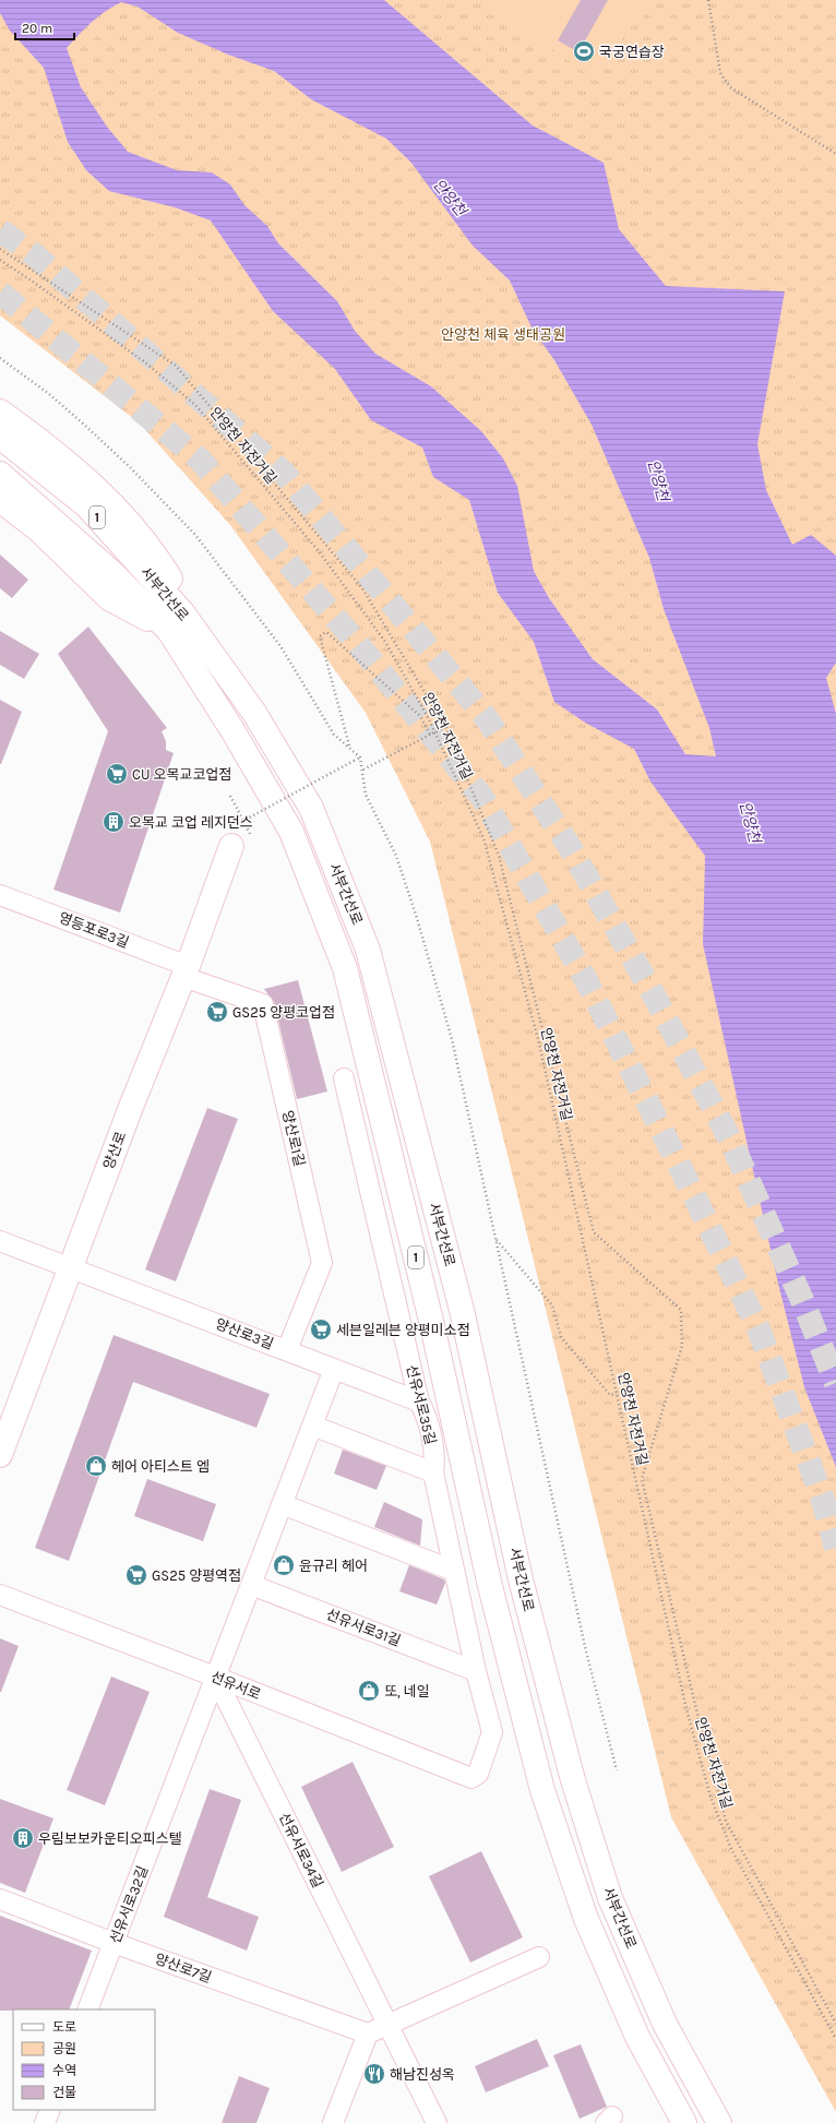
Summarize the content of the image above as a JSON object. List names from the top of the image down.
{
  "streets": {
    "main road": ["1", "서부간선로", "양산로"],
    "street": [
      "영등포로3길",
      "양산로1길",
      "양산로3길",
      "선유서로35길",
      "선유서로31길",
      "선유서로",
      "선유서로34길",
      "선유서로32길",
      "양산로7길"
    ],
    "path": ["안양천 자전거길"]
  },
  "crossings": [
    ["영등포로3길", "양산로1길"],
    ["영등포로3길", "양산로"],
    ["양산로1길", "양산로"],
    ["양산로1길", "양산로3길"],
    ["양산로", "양산로3길"],
    ["양산로3길", "선유서로35길"],
    ["선유서로35길", "선유서로31길"],
    ["선유서로35길", "선유서로"],
    ["선유서로", "선유서로34길"],
    ["선유서로", "선유서로32길"],
    ["선유서로34길", "선유서로32길"],
    ["선유서로32길", "양산로7길"]
  ],
  "water": ["안양천"],
  "parks": ["안양천 체육 생태공원"],
  "places": {
    "sports": ["국궁연습장"],
    "supermarket": [
      "CU 오목교코업점",
      "GS25 양평코업점",
      "세븐일레븐 양평미소점",
      "GS25 양평역점"
    ],
    "building": ["오목교 코업 레지던스", "우림보보카운티오피스텔"],
    "shop": ["헤어 아티스트 엠", "윤규리 헤어", "또, 네일"],
    "restaurant": ["해남진성옥"]
  },
  "legend": [
    "도로",
    "공원",
    "수역",
    "건물"
  ],
  "scale_bar": "20 m"
}
